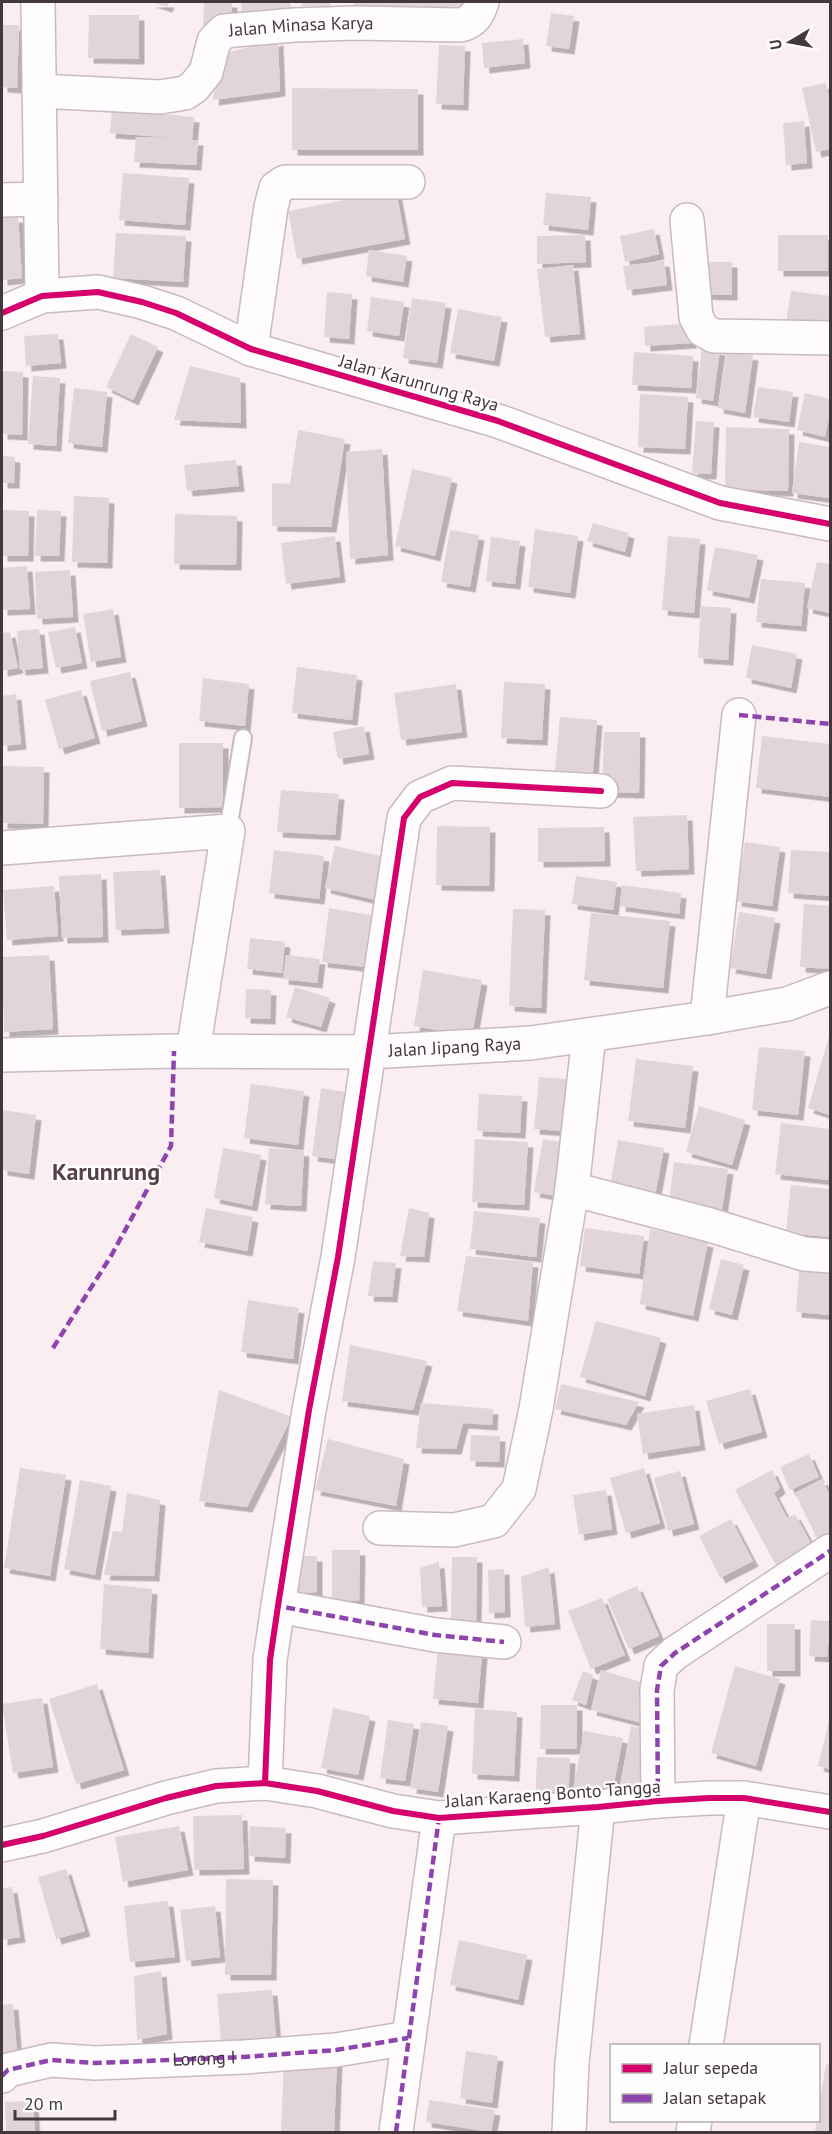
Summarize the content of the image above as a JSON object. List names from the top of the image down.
{
  "streets": {
    "street": [
      "Jalan Minasa Karya",
      "Jalan Karunrung Raya",
      "Jalan Jipang Raya",
      "Jalan Karaeng Bonto Tangga",
      "Lorong I"
    ]
  },
  "districts": ["Karunrung"],
  "legend": ["Jalur sepeda", "Jalan setapak"],
  "scale_bar": "20 m",
  "north": "left"
}
